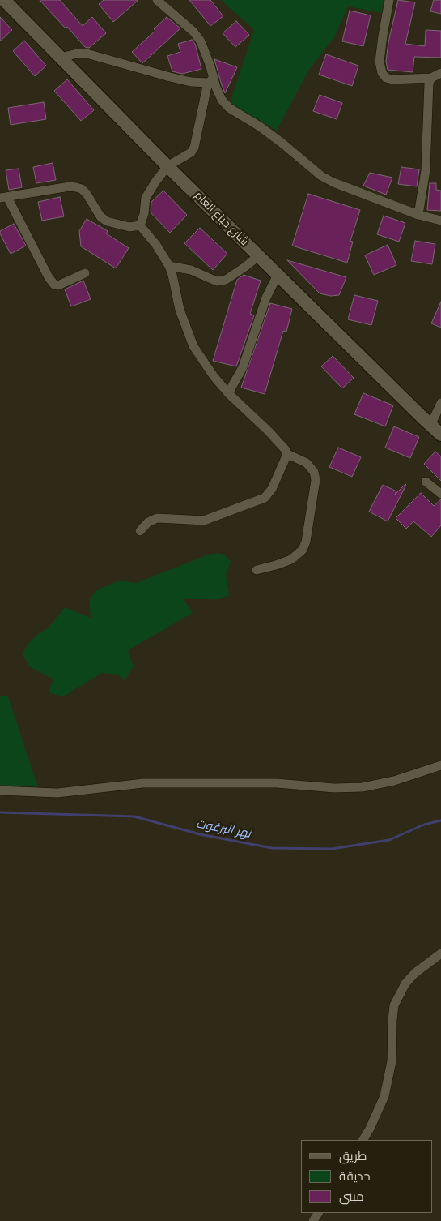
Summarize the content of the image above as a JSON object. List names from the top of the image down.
{
  "streets": {
    "main road": ["شارع جباع العام"]
  },
  "water": ["نهر البرغوت"],
  "legend": ["طريق", "حديقة", "مبنى"]
}
